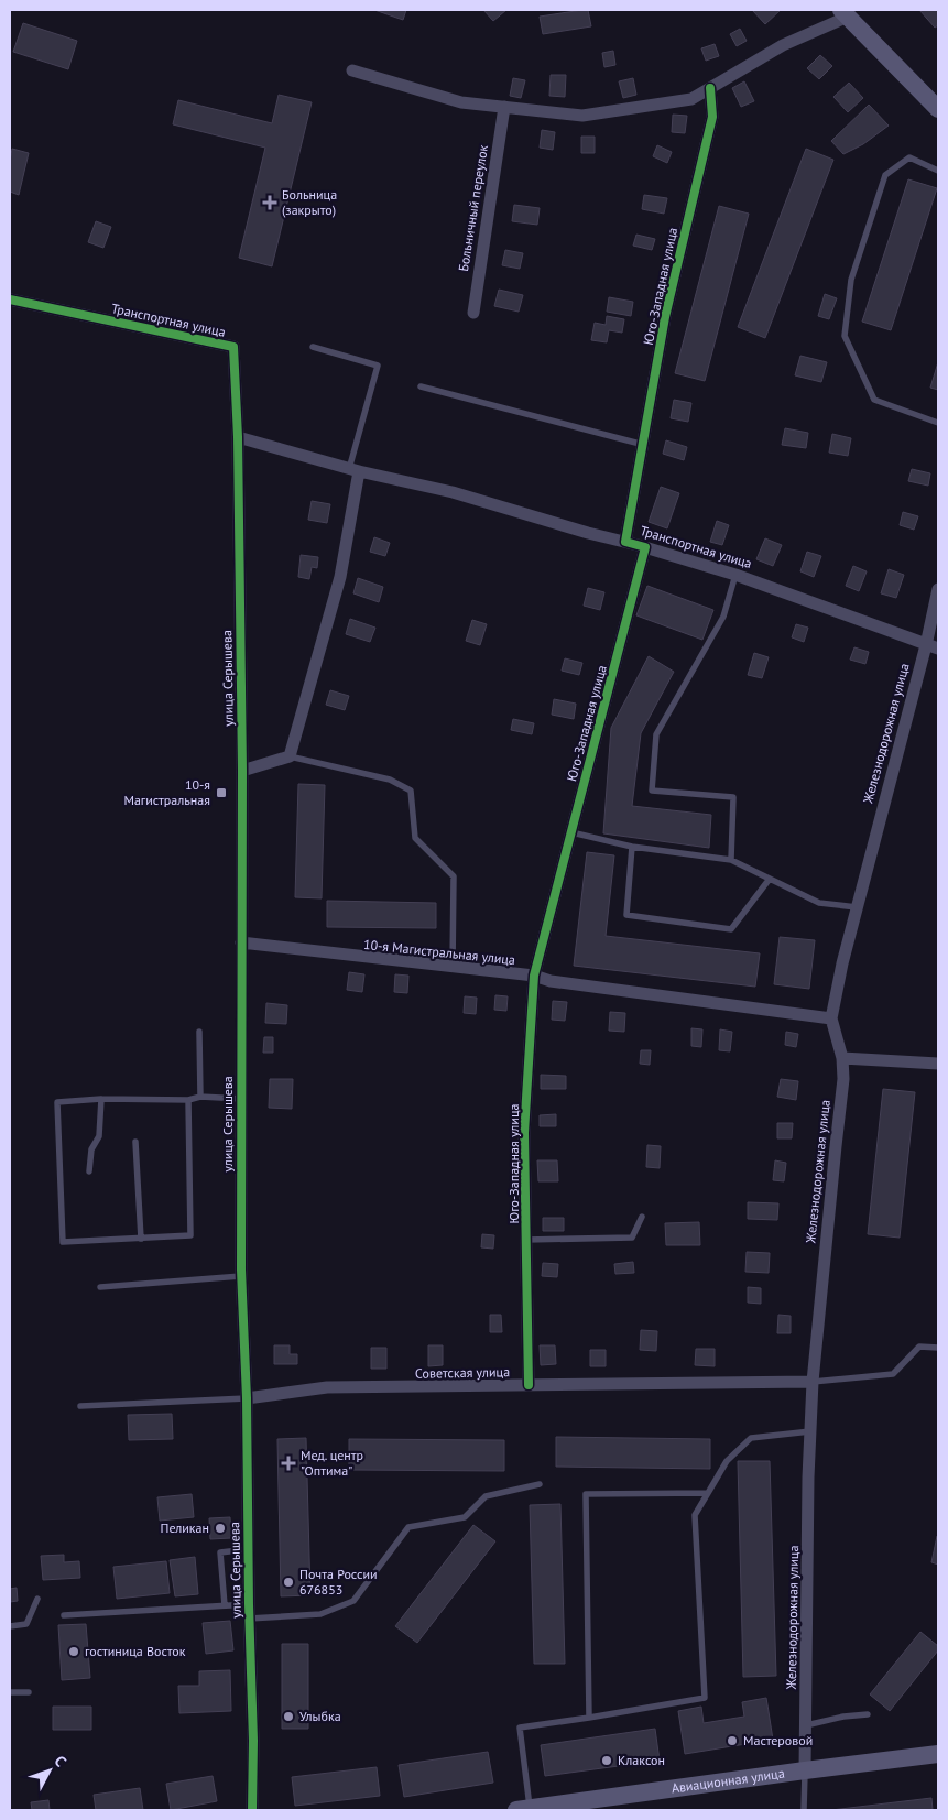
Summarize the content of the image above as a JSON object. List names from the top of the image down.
{
  "streets": {
    "street": [
      "Больничный переулок",
      "Юго-Западная улица",
      "Транспортная улица",
      "улица Серышева",
      "Железнодорожная улица",
      "10-я Магистральная улица",
      "Советская улица",
      "Авиационная улица"
    ]
  },
  "crossings": [
    ["Юго-Западная улица", "Транспортная улица"],
    ["Юго-Западная улица", "10-я Магистральная улица"],
    ["Юго-Западная улица", "Советская улица"],
    ["Транспортная улица", "улица Серышева"],
    ["Транспортная улица", "Железнодорожная улица"],
    ["улица Серышева", "10-я Магистральная улица"],
    ["улица Серышева", "Советская улица"],
    ["Железнодорожная улица", "10-я Магистральная улица"],
    ["Железнодорожная улица", "Советская улица"],
    ["Железнодорожная улица", "Авиационная улица"]
  ],
  "places": {
    "health": ["Больница (закрыто)", "Мед. центр \"Оптима\""],
    "transit": ["10-я Магистральная"],
    "other": [
      "Пеликан",
      "Почта России 676853",
      "гостиница Восток",
      "Улыбка",
      "Мастеровой",
      "Клаксон"
    ]
  },
  "north": "top right"
}
